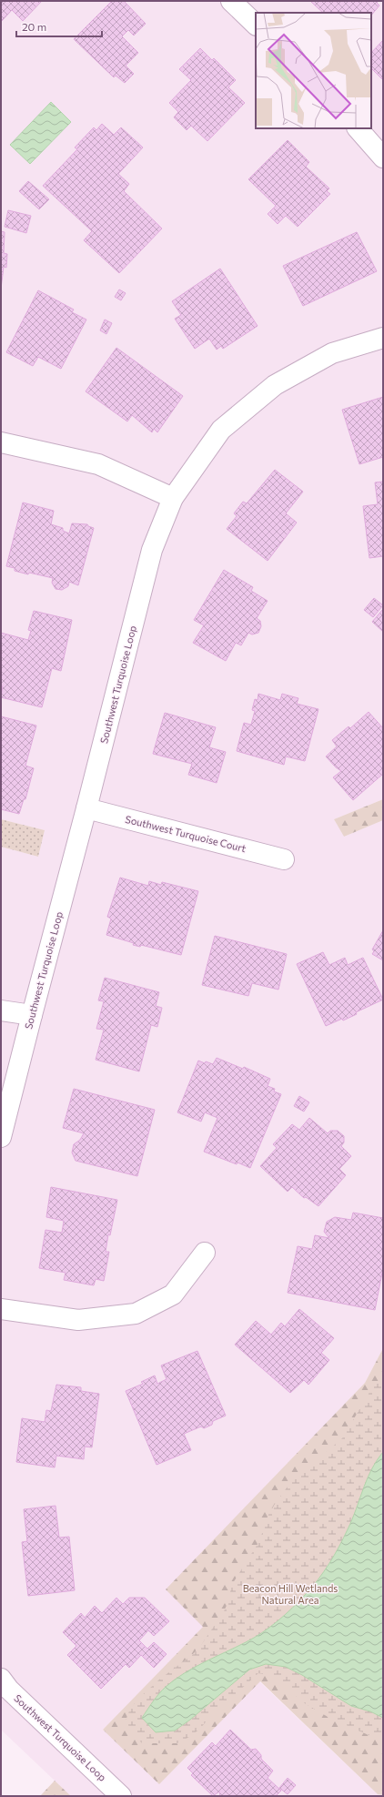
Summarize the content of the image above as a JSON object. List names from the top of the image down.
{
  "streets": {
    "street": ["Southwest Turquoise Loop", "Southwest Turquoise Court"]
  },
  "crossings": [
    ["Southwest Turquoise Loop", "Southwest Turquoise Court"]
  ],
  "parks": ["Beacon Hill Wetlands Natural Area"],
  "scale_bar": "20 m"
}
